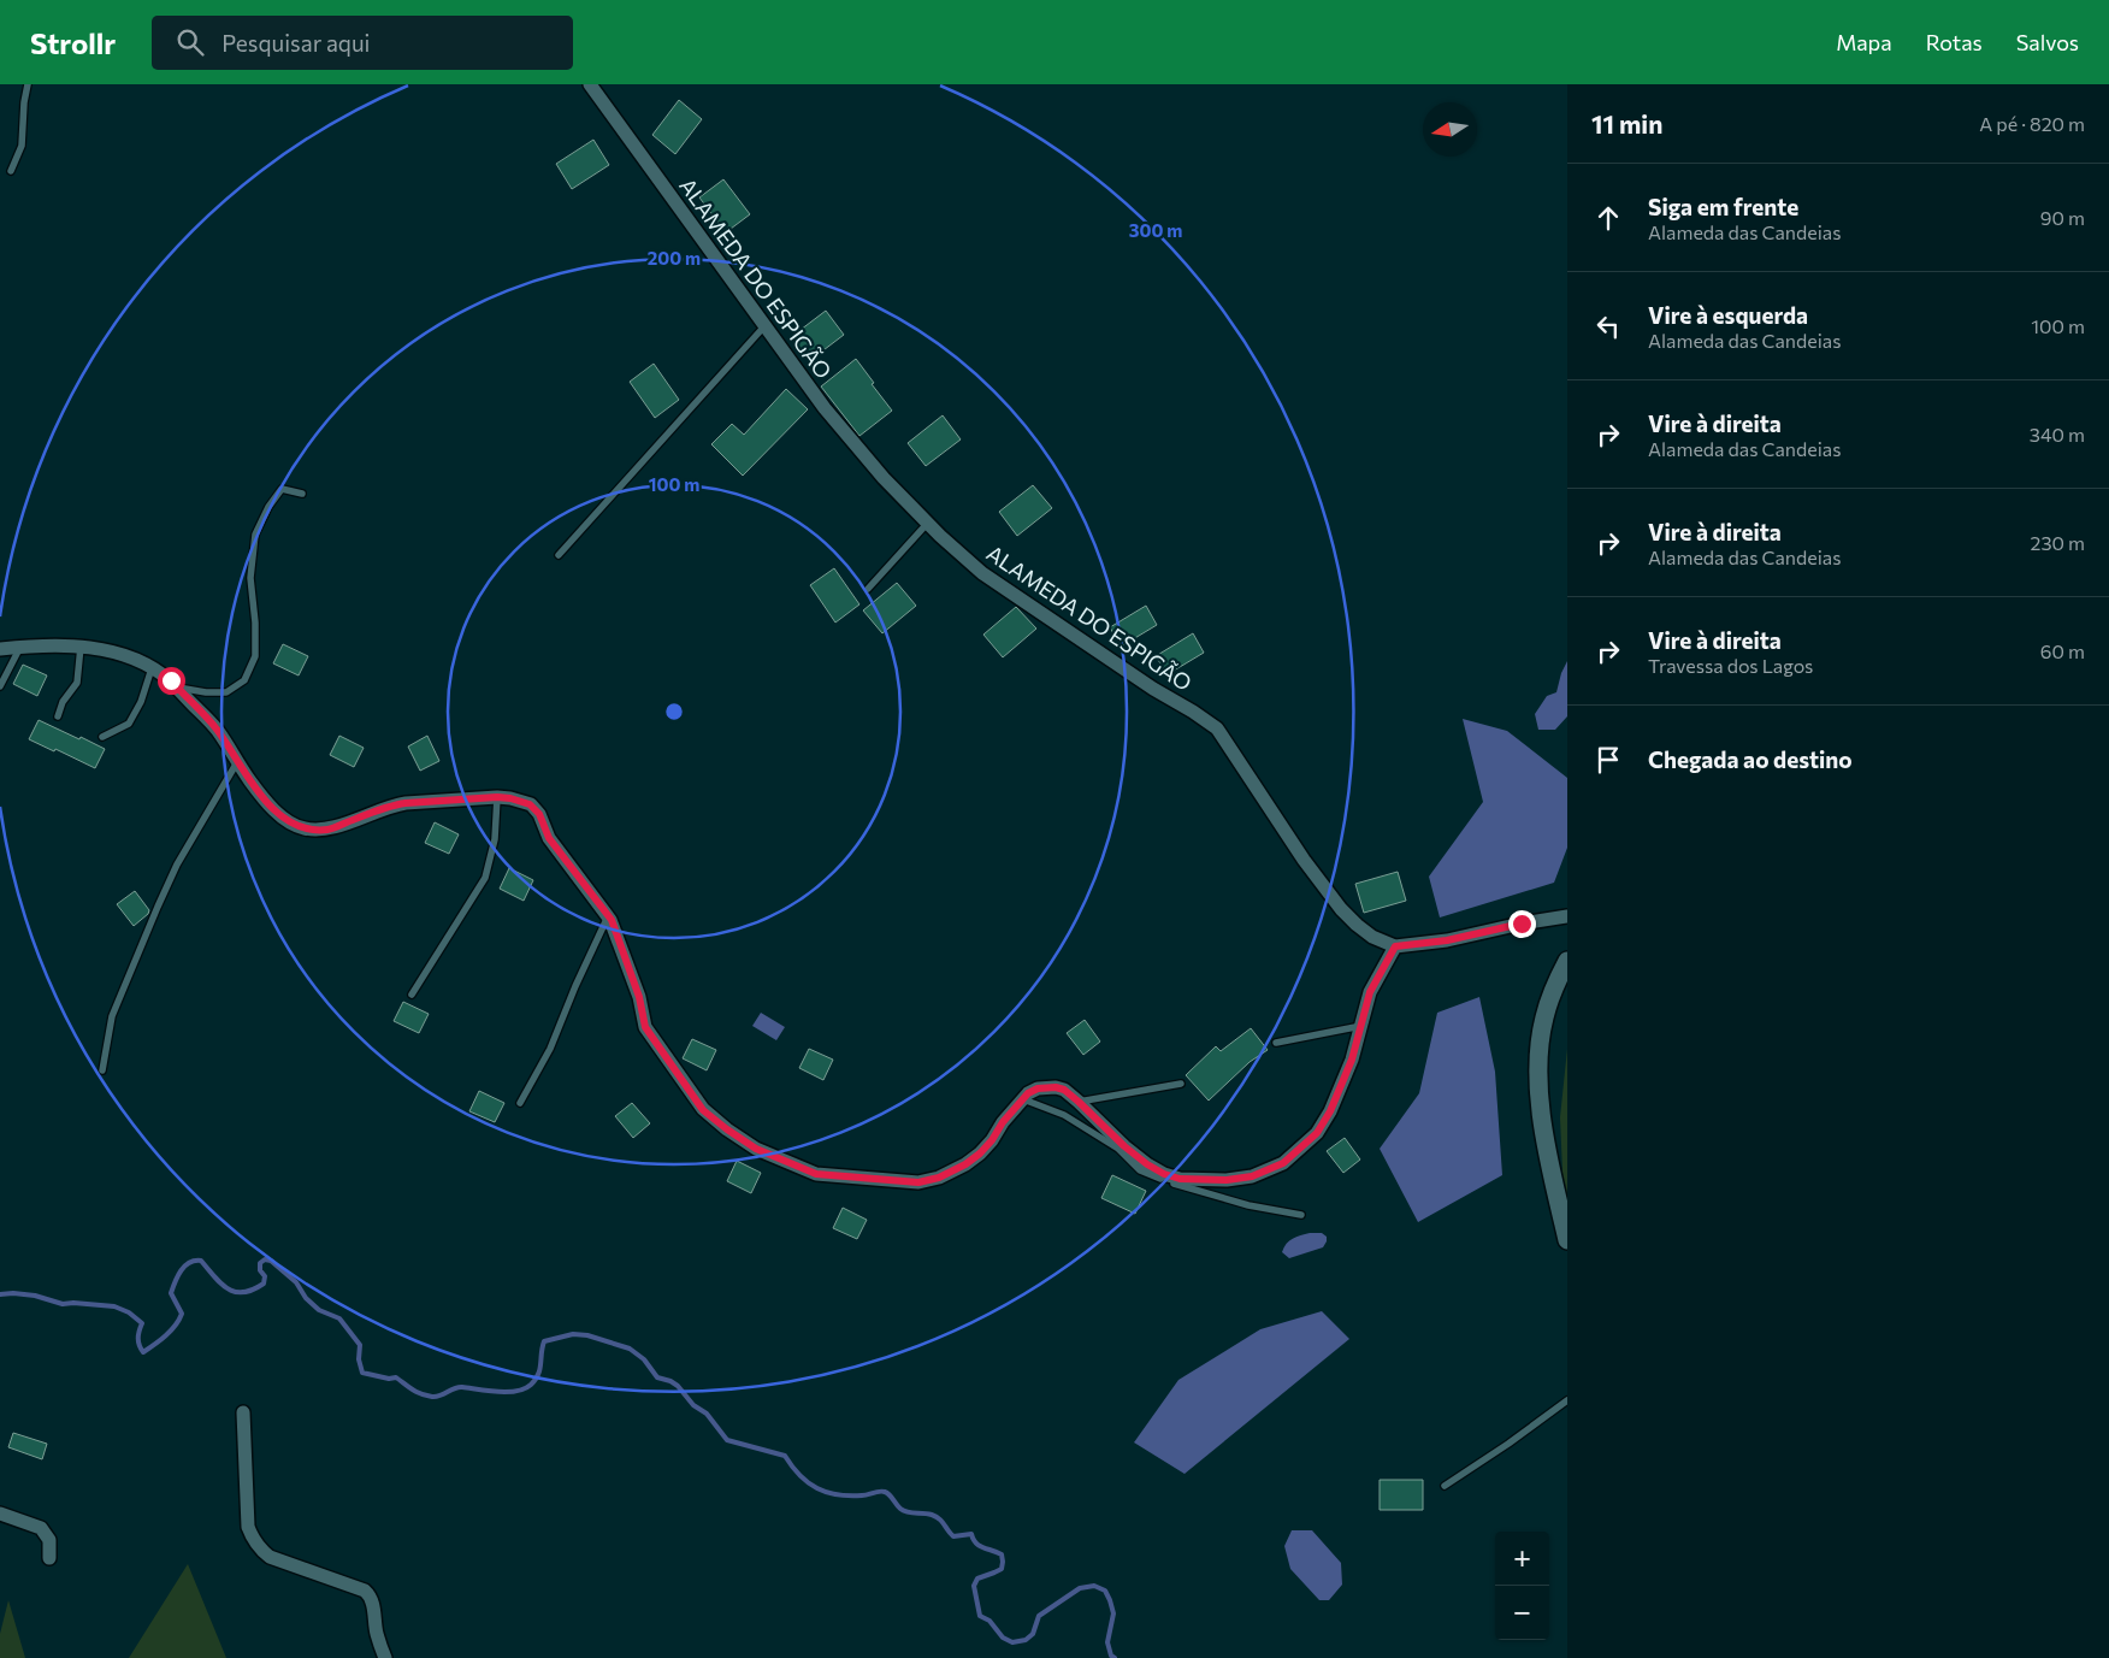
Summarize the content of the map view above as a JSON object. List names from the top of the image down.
{
  "streets": {
    "street": ["ALAMEDA DO ESPIGÃO"]
  },
  "north": "left",
  "page": {
    "header": "Strollr",
    "search": "Pesquisar aqui",
    "nav": ["Mapa", "Rotas", "Salvos"],
    "heading": ["11 min", "A pé · 820 m"],
    "list": [
      ["Siga em frente", "Alameda das Candeias", "90 m"],
      ["Vire à esquerda", "Alameda das Candeias", "100 m"],
      ["Vire à direita", "Alameda das Candeias", "340 m"],
      ["Vire à direita", "Alameda das Candeias", "230 m"],
      ["Vire à direita", "Travessa dos Lagos", "60 m"],
      "Chegada ao destino"
    ],
    "map_buttons": ["+", "−"]
  },
  "rings": ["300 m", "200 m", "100 m"]
}
